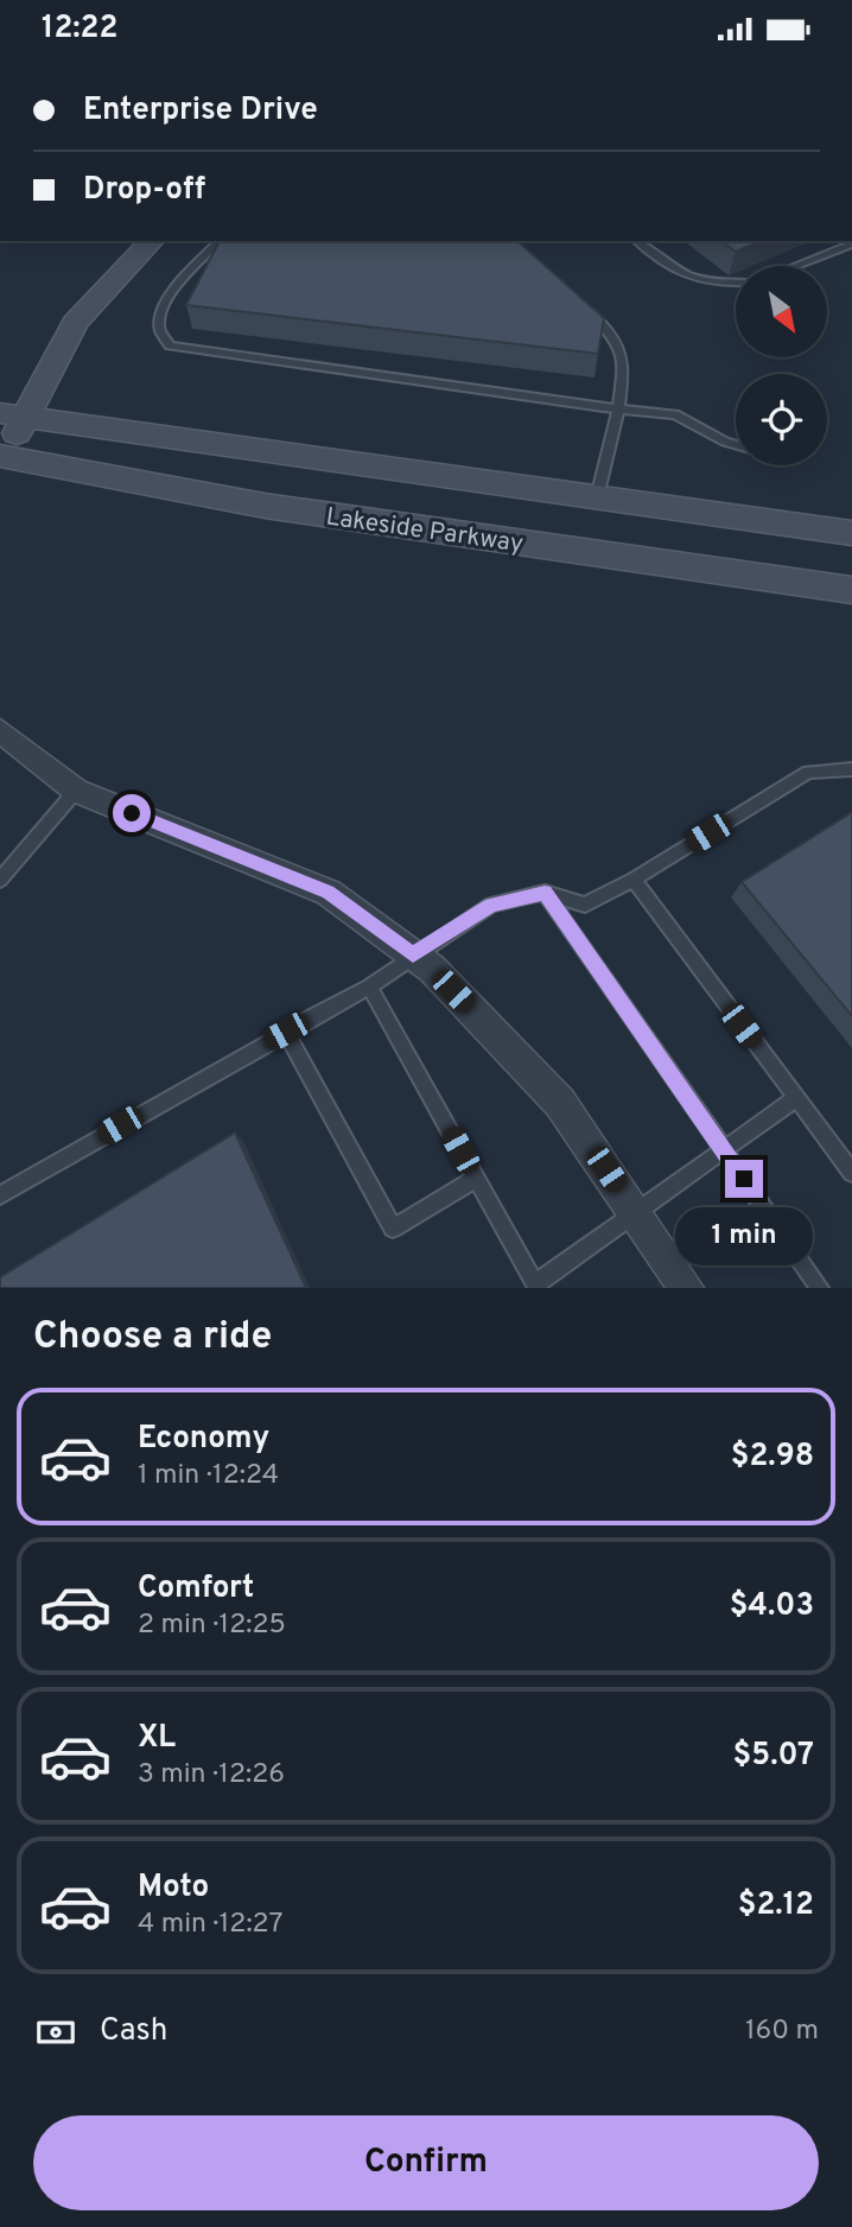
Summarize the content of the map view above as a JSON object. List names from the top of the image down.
{
  "streets": {
    "main road": ["Lakeside Parkway"]
  },
  "north": "bottom right",
  "page": {
    "status": "12:22",
    "banner": ["Enterprise Drive", "Drop-off"],
    "bubble": "1 min",
    "heading": "Choose a ride",
    "list": [
      {
        "name": "Economy",
        "note": "1 min · 12:24",
        "value": "$2.98"
      },
      {
        "name": "Comfort",
        "note": "2 min · 12:25",
        "value": "$4.03"
      },
      {
        "name": "XL",
        "note": "3 min · 12:26",
        "value": "$5.07"
      },
      {
        "name": "Moto",
        "note": "4 min · 12:27",
        "value": "$2.12"
      }
    ],
    "pay": ["Cash", "160 m"],
    "buttons": "Confirm"
  }
}
